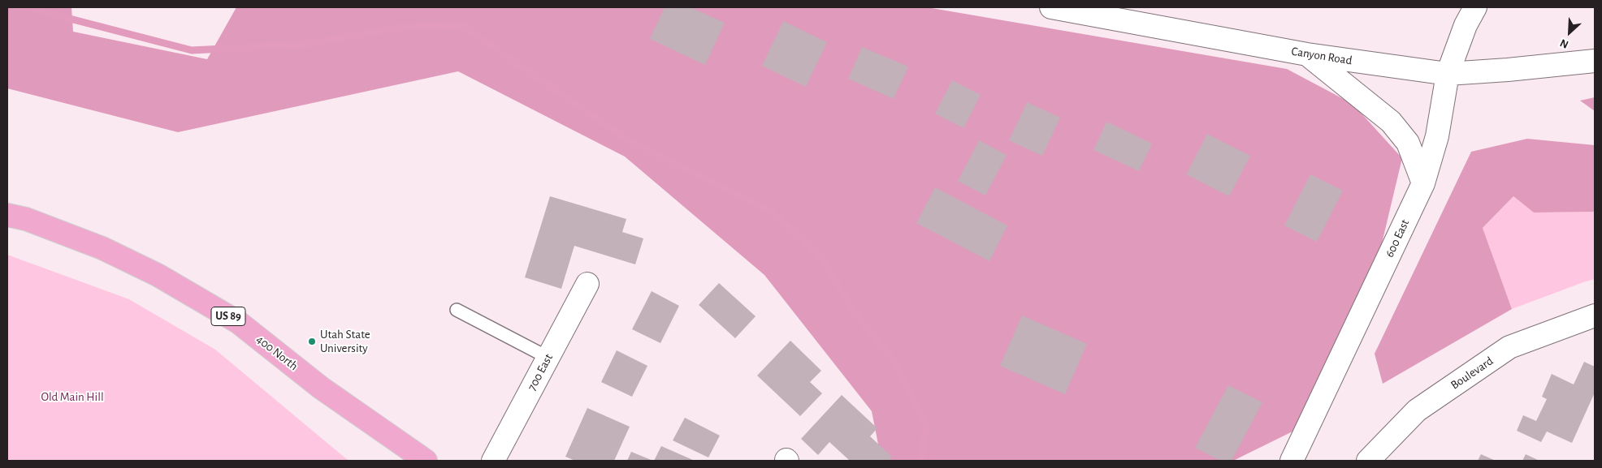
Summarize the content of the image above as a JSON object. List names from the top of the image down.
{
  "streets": {
    "main road": ["US 89", "400 North"],
    "street": [
      "Canyon Road",
      "600 East",
      "700 East",
      "Boulevard"
    ]
  },
  "crossings": [
    ["Canyon Road", "600 East"]
  ],
  "parks": ["Old Main Hill"],
  "places": ["Utah State University"],
  "north": "bottom left"
}
